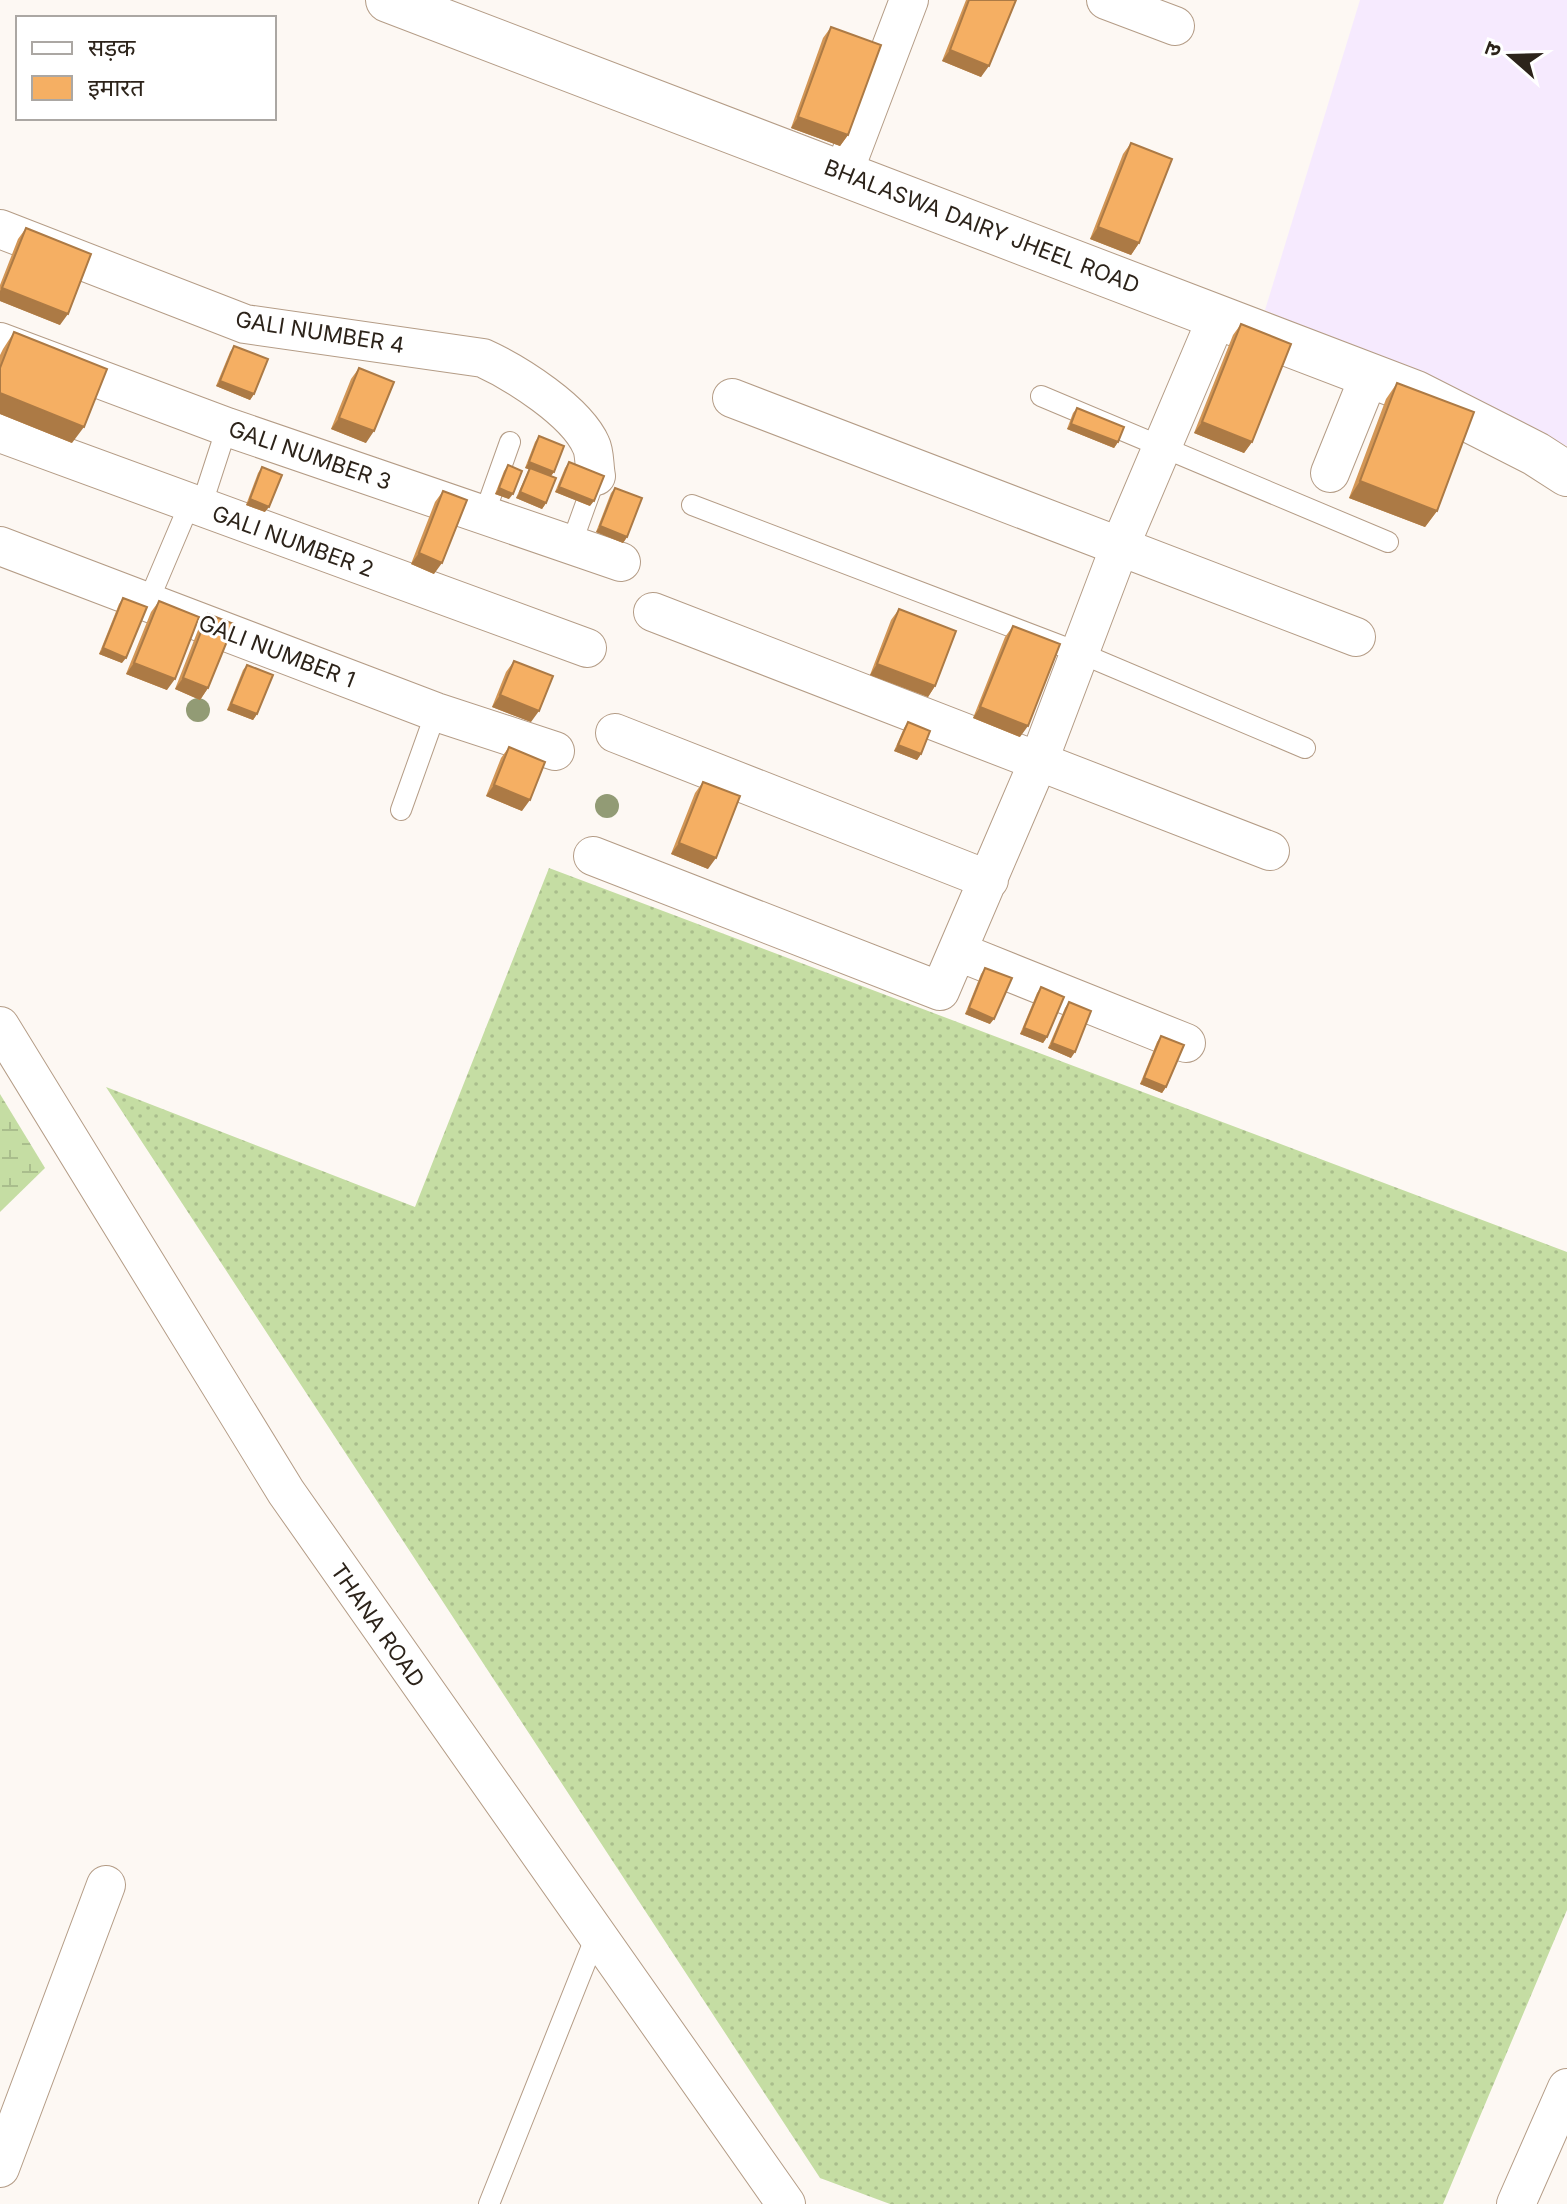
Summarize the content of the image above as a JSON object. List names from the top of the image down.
{
  "streets": {
    "street": [
      "BHALASWA DAIRY JHEEL ROAD",
      "GALI NUMBER 4",
      "GALI NUMBER 3",
      "GALI NUMBER 2",
      "GALI NUMBER 1",
      "THANA ROAD"
    ]
  },
  "legend": ["सड़क", "इमारत"],
  "north": "left"
}
